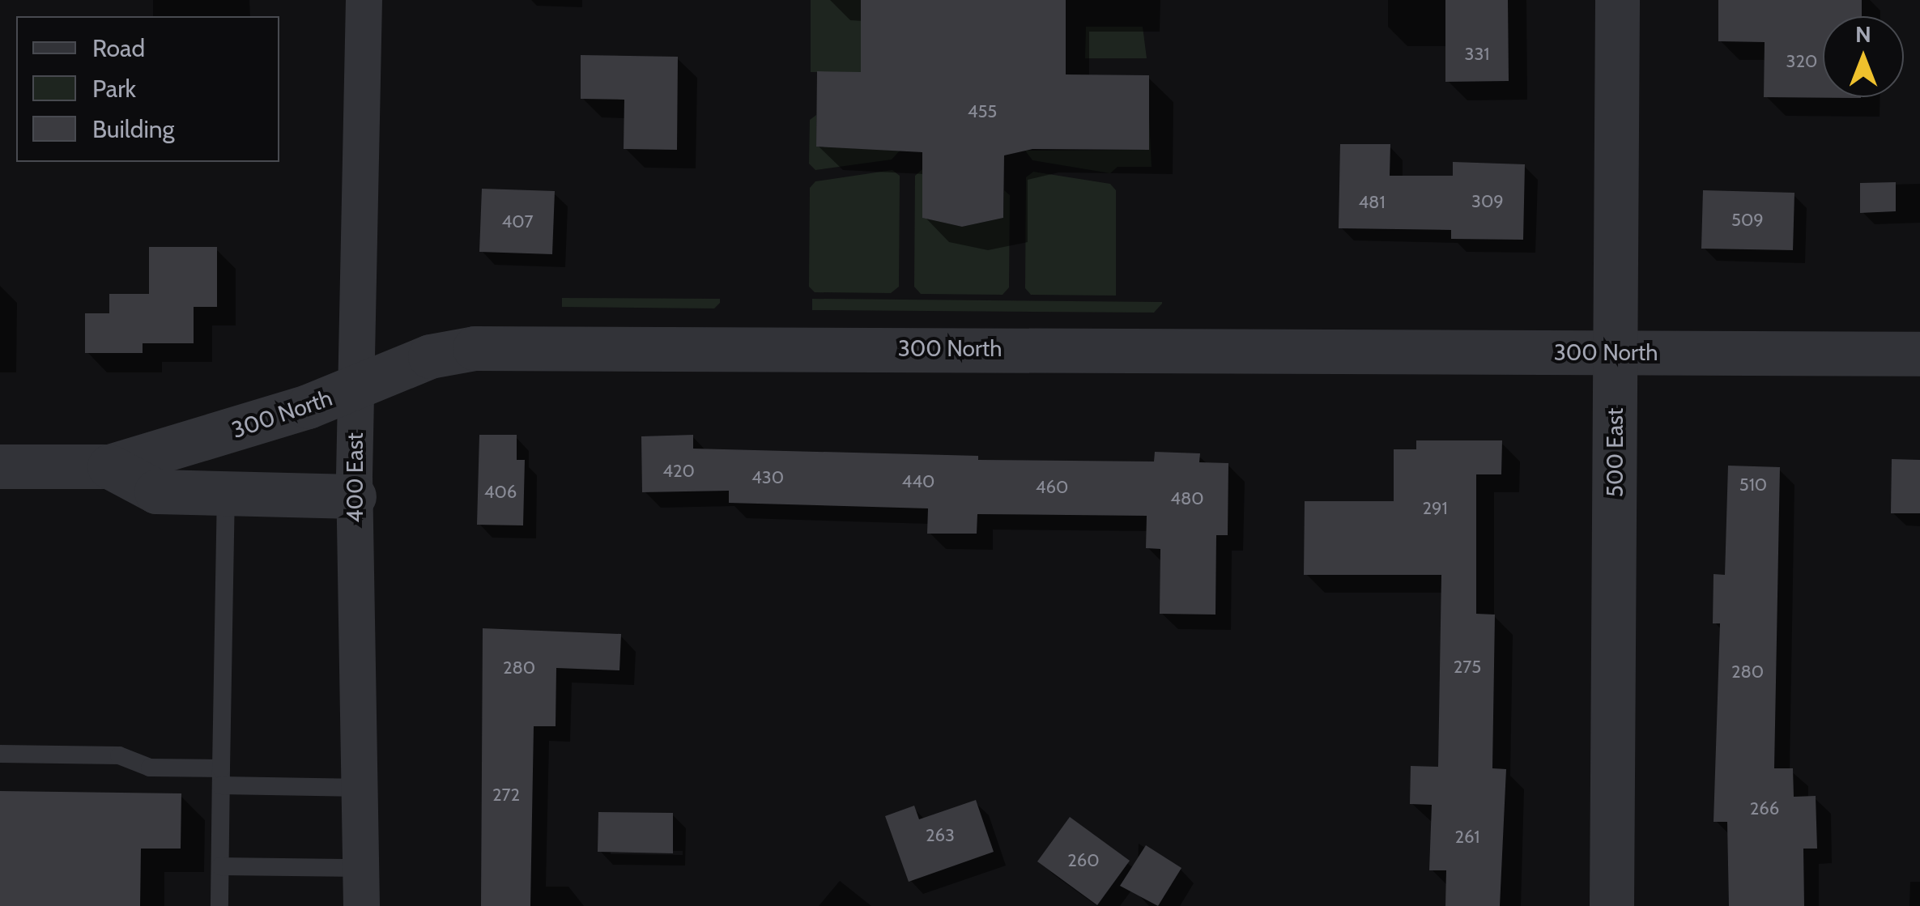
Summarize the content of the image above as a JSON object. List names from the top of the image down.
{
  "streets": {
    "street": ["300 North", "500 East", "400 East"]
  },
  "crossings": [
    ["300 North", "500 East"],
    ["300 North", "400 East"]
  ],
  "house_numbers": [
    "331",
    "320",
    "455",
    "309",
    "481",
    "509",
    "407",
    "420",
    "430",
    "440",
    "510",
    "460",
    "406",
    "480",
    "291",
    "275",
    "280",
    "280",
    "272",
    "266",
    "263",
    "261",
    "260"
  ],
  "legend": ["Road", "Park", "Building"],
  "north": "top"
}
